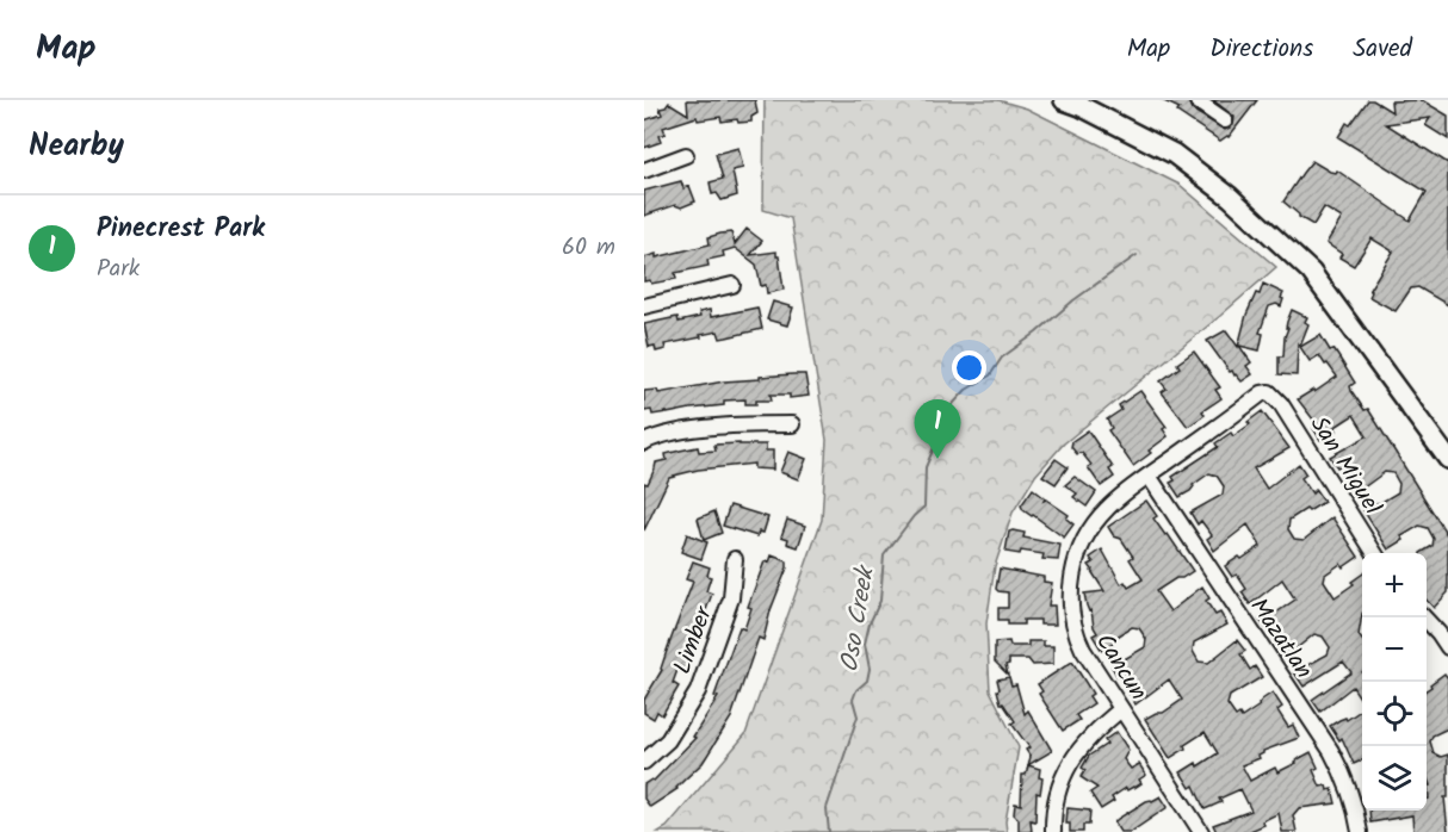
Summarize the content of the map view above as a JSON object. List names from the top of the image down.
{
  "streets": {
    "street": [
      "San Miguel",
      "Mazatlan",
      "Limber",
      "Cancun"
    ]
  },
  "crossings": [
    ["San Miguel", "Cancun"],
    ["Mazatlan", "Cancun"]
  ],
  "water": ["Oso Creek"],
  "page": {
    "header": "Map",
    "nav": ["Map", "Directions", "Saved"],
    "heading": "Nearby",
    "list": [
      {
        "mark": "1",
        "name": "Pinecrest Park",
        "note": "Park",
        "value": "60 m"
      }
    ],
    "pins": "1",
    "map_buttons": ["+", "−"]
  }
}
